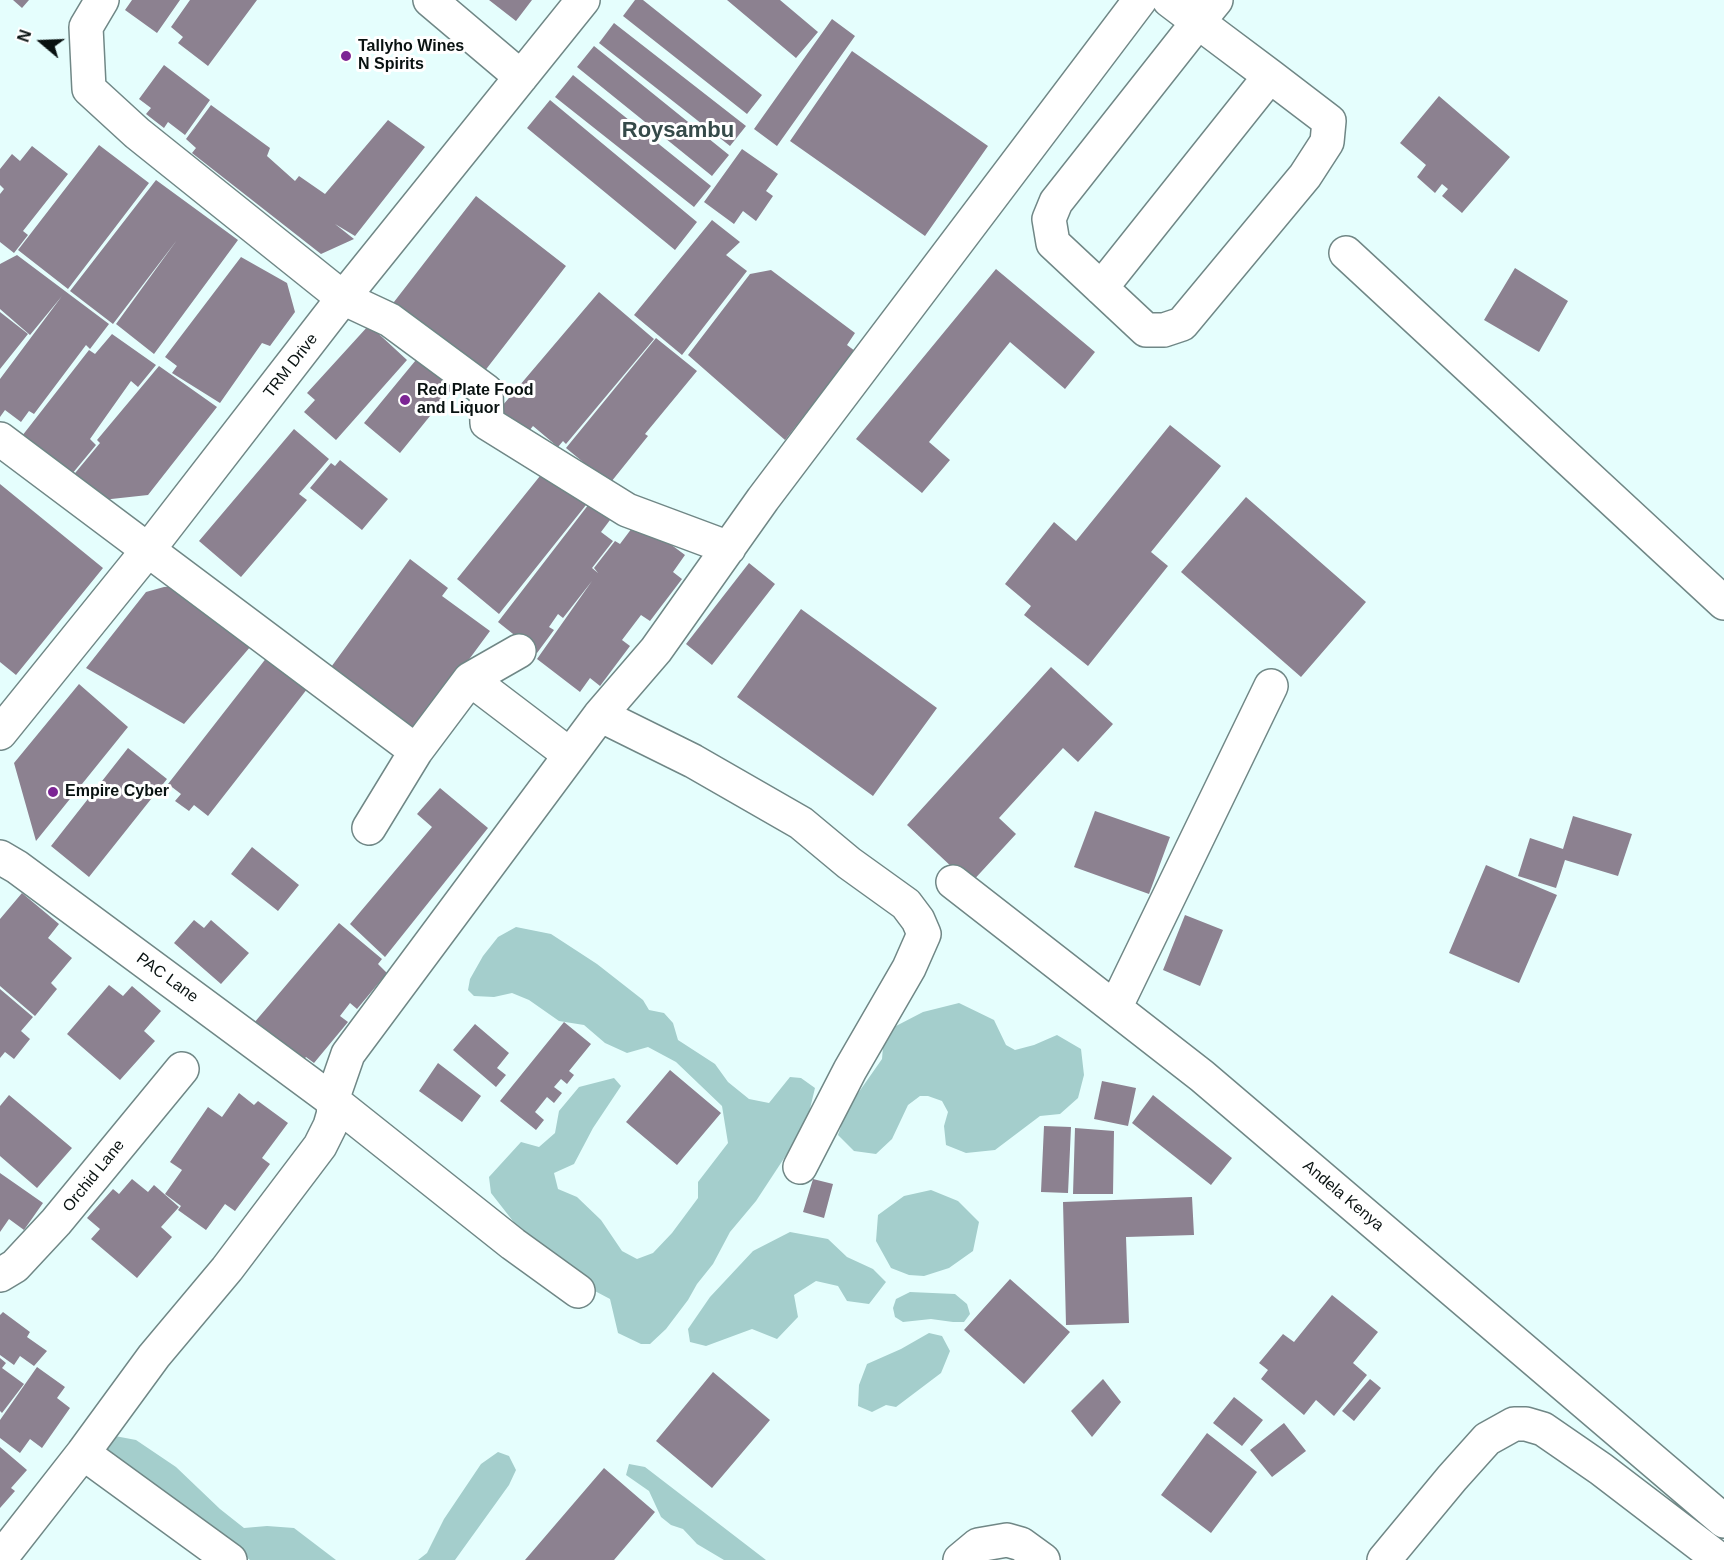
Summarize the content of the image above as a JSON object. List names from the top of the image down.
{
  "streets": {
    "street": [
      "TRM Drive",
      "PAC Lane",
      "Orchid Lane",
      "Andela Kenya"
    ]
  },
  "districts": ["Roysambu"],
  "places": ["Tallyho Wines N Spirits", "Red Plate Food and Liquor", "Empire Cyber"],
  "north": "left"
}
